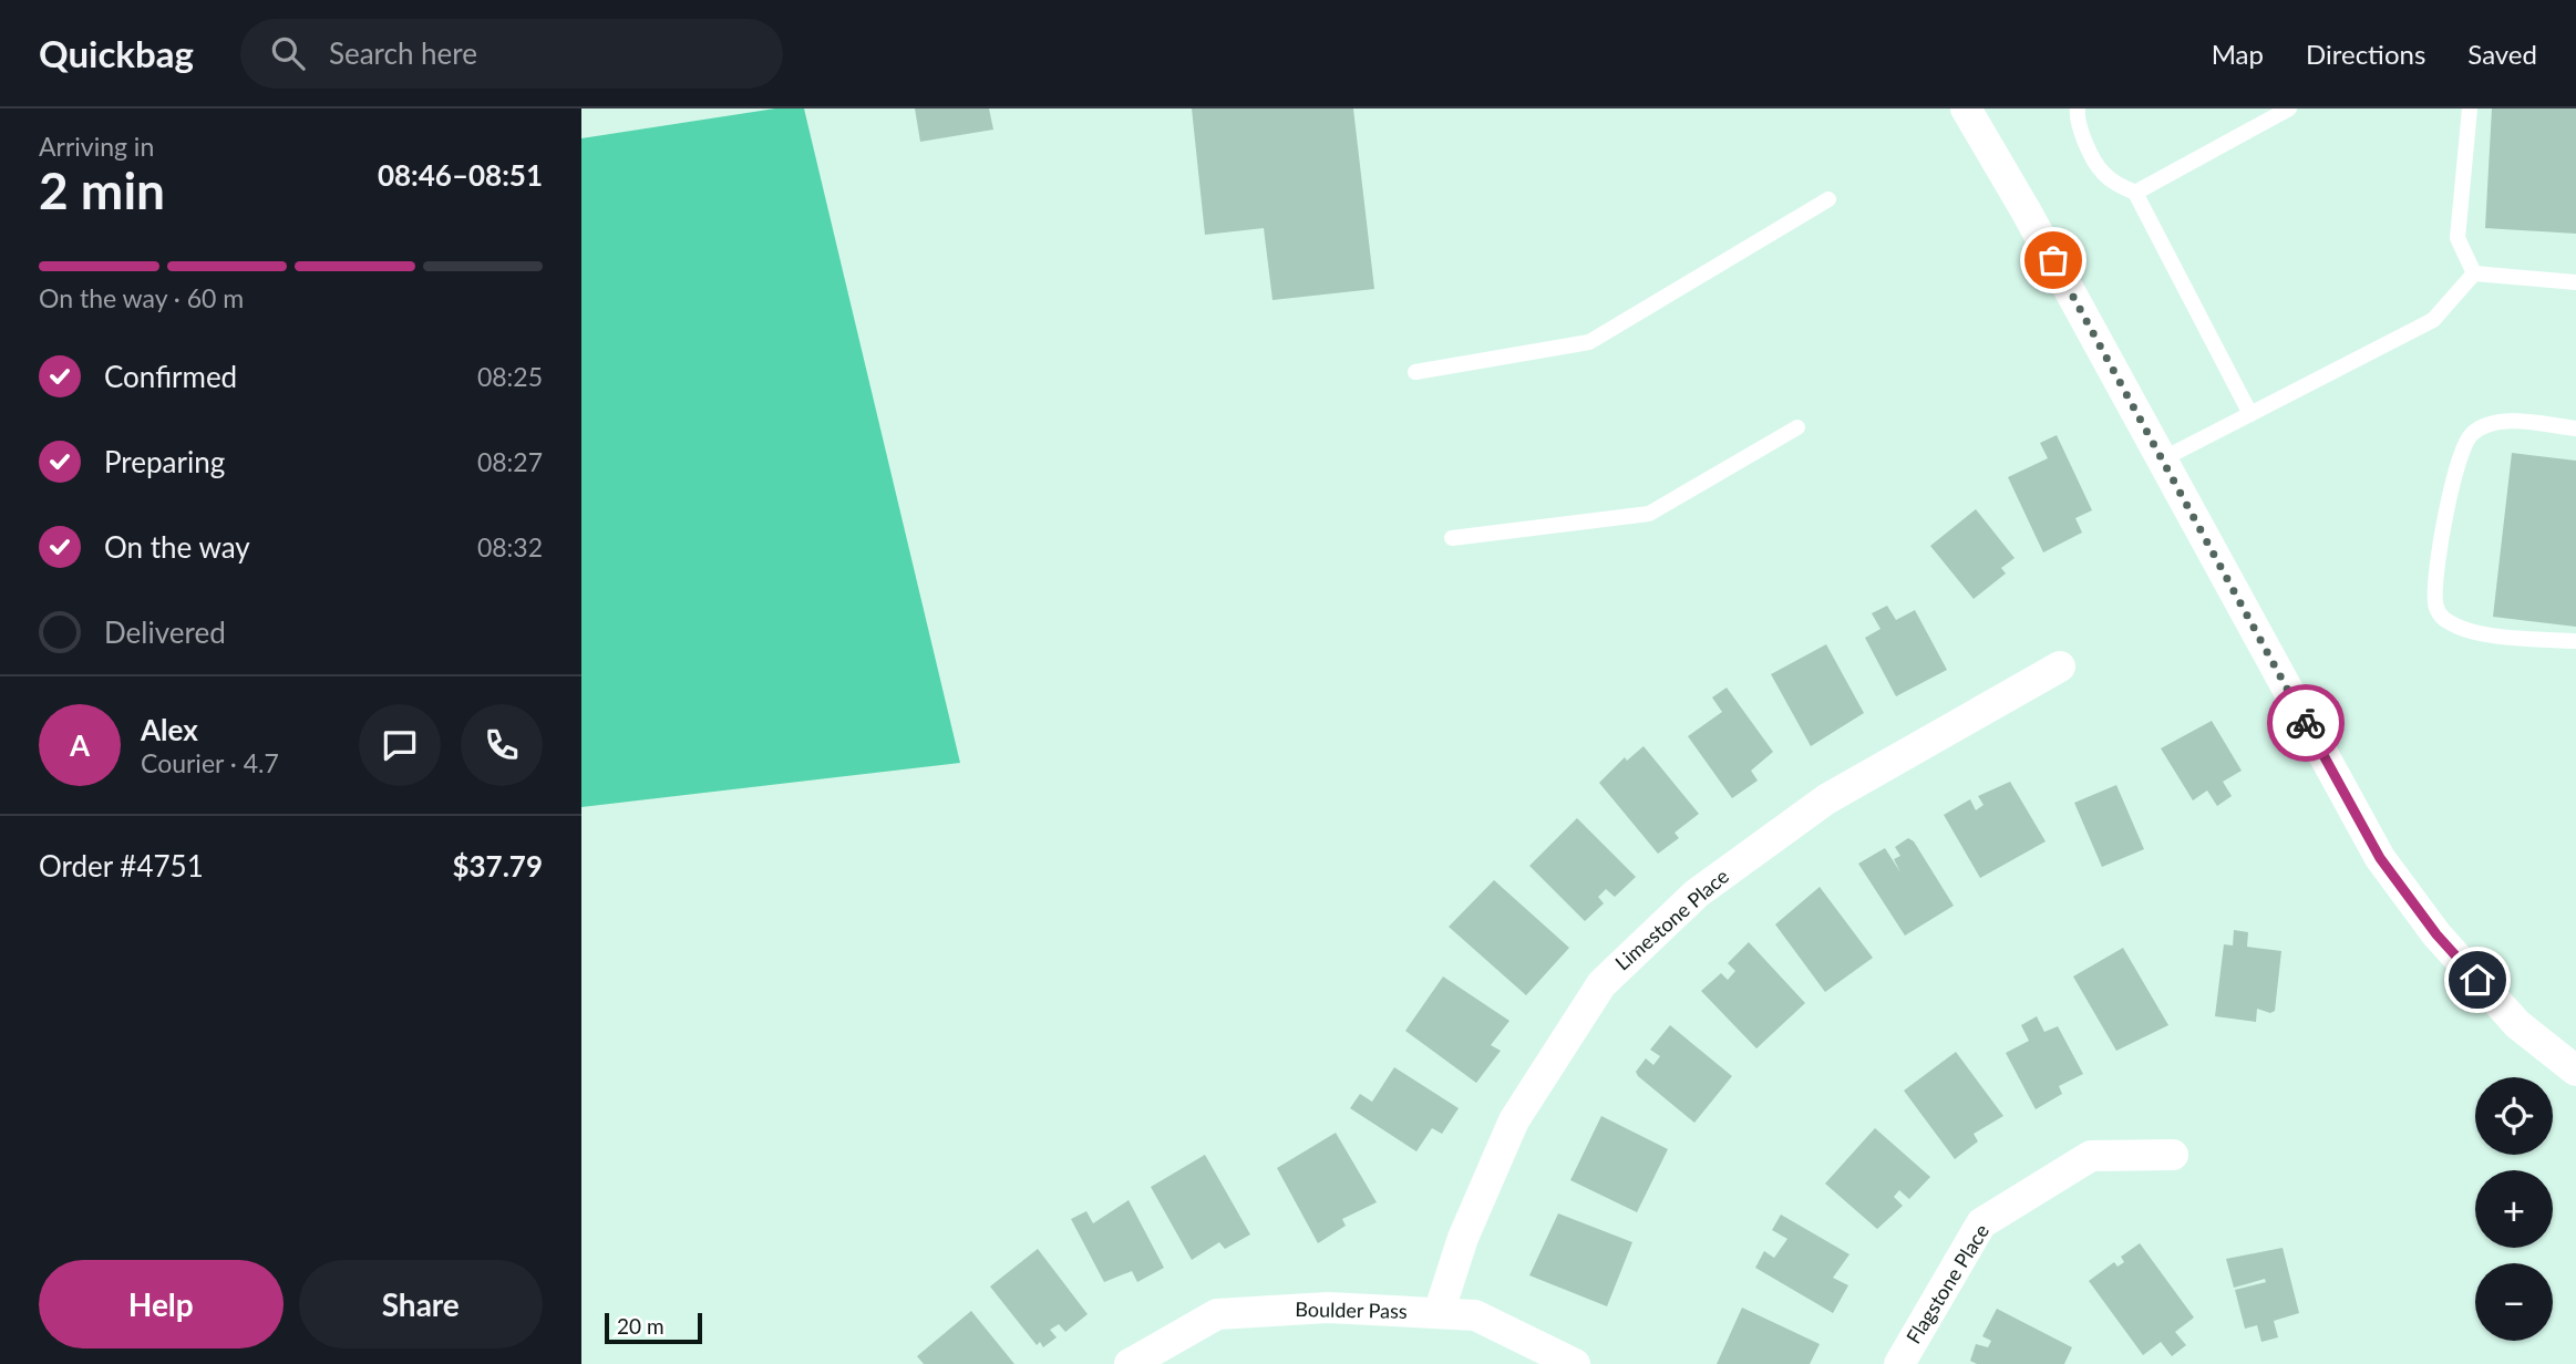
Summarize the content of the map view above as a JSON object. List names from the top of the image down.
{
  "streets": {
    "street": ["Limestone Place", "Flagstone Place", "Boulder Pass"]
  },
  "crossings": [
    ["Limestone Place", "Boulder Pass"]
  ],
  "scale_bar": "20 m",
  "page": {
    "header": "Quickbag",
    "search": "Search here",
    "nav": ["Map", "Directions", "Saved"],
    "heading": ["2 min", "Arriving in", "08:46–08:51"],
    "panel": [
      "Alex",
      "Courier · 4.7",
      "Order #4751",
      "$37.79"
    ],
    "bar": "On the way · 60 m",
    "list": [
      ["Confirmed", "08:25"],
      ["Preparing", "08:27"],
      ["On the way", "08:32"],
      "Delivered"
    ],
    "round": "A",
    "map_buttons": ["+", "−"],
    "buttons": ["Help", "Share"],
    "scale": "20 m"
  }
}
